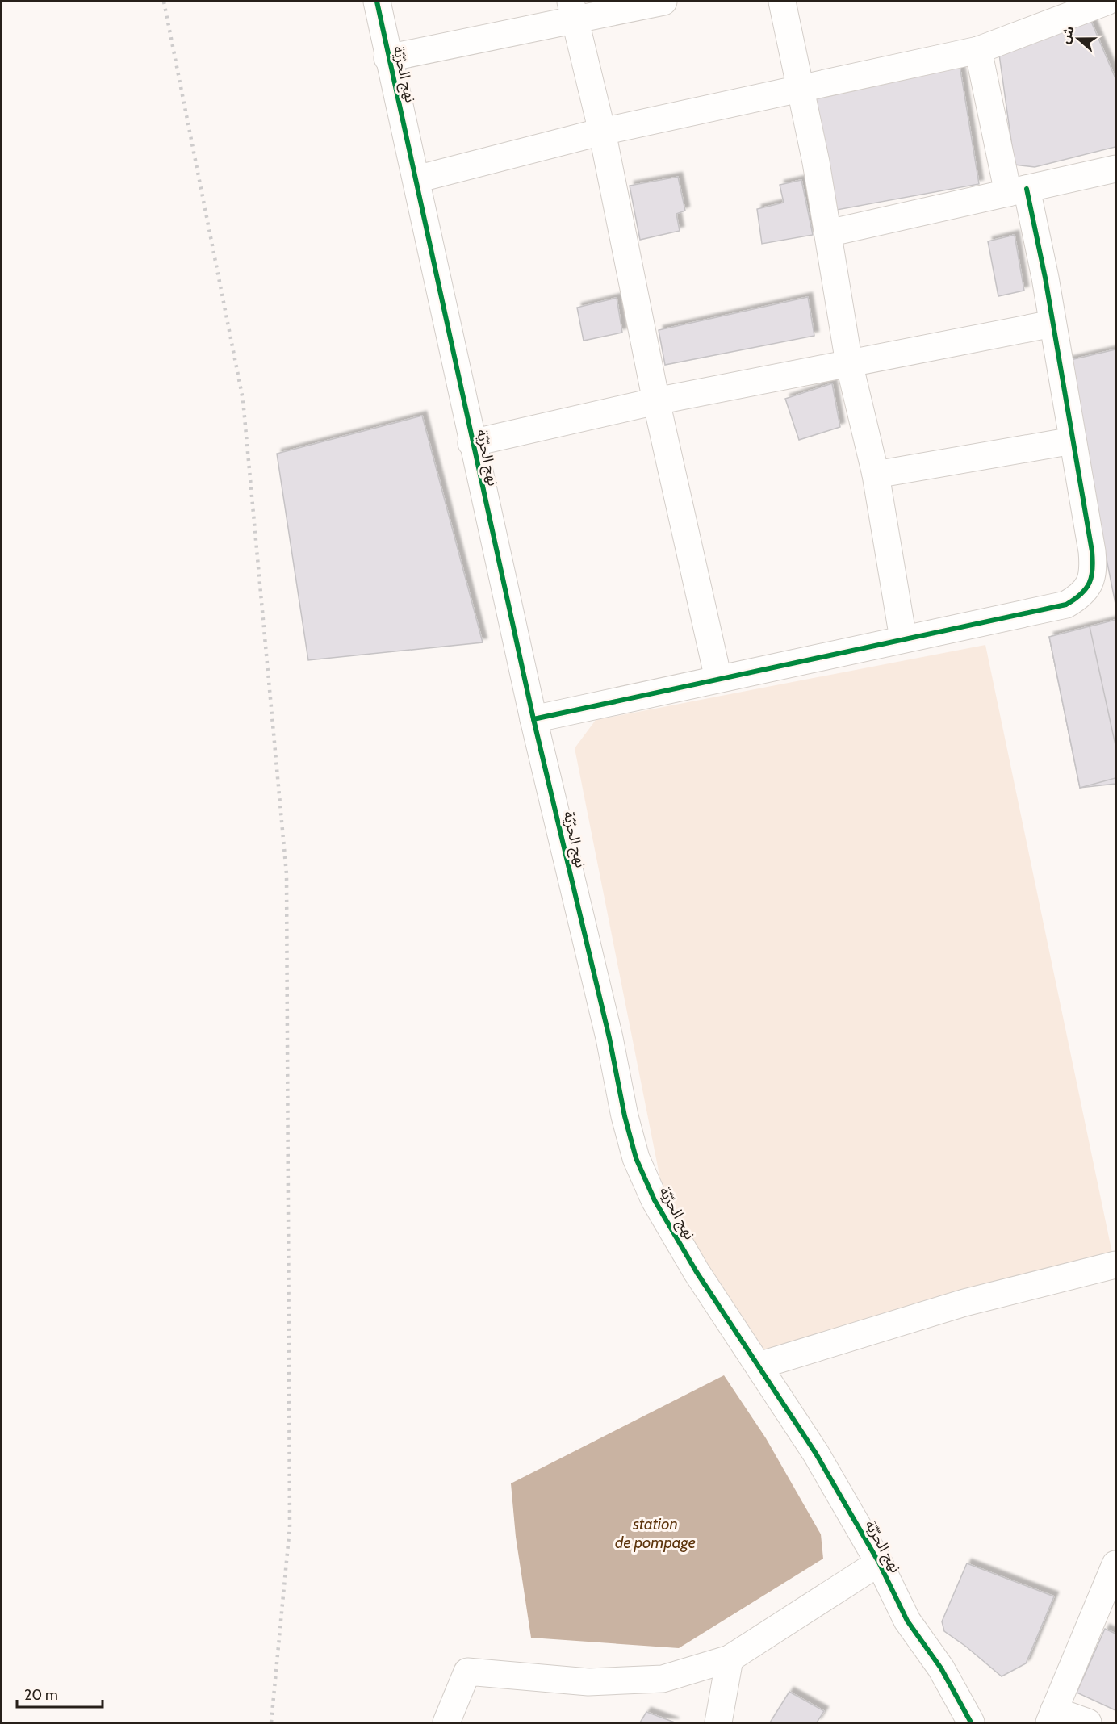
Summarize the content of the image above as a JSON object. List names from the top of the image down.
{
  "streets": {
    "street": ["نهج الحرّيّة"]
  },
  "water": ["station de pompage"],
  "scale_bar": "20 m",
  "north": "left"
}
